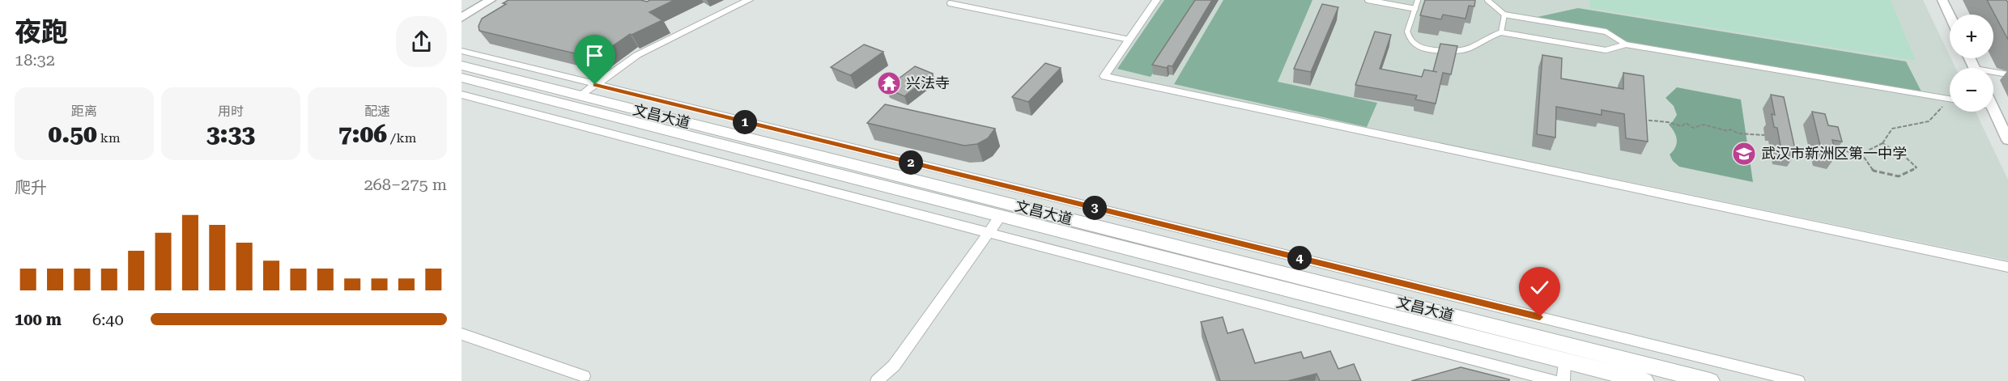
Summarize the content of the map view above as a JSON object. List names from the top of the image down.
{
  "streets": {
    "main road": ["文昌大道"]
  },
  "places": {
    "temple": ["兴法寺"],
    "school or university": ["武汉市新洲区第一中学"]
  },
  "page": {
    "heading": ["夜跑", "18:32"],
    "map_buttons": ["+", "−"],
    "stats": [
      ["距离", "0.50 km"],
      ["用时", "3:33"],
      ["配速", "7:06 /km"]
    ],
    "pins": [
      "1",
      "2",
      "3",
      "4"
    ],
    "chart": ["爬升", "268–275 m"],
    "list": [
      {
        "name": "100 m",
        "note": "6:40"
      }
    ]
  }
}
